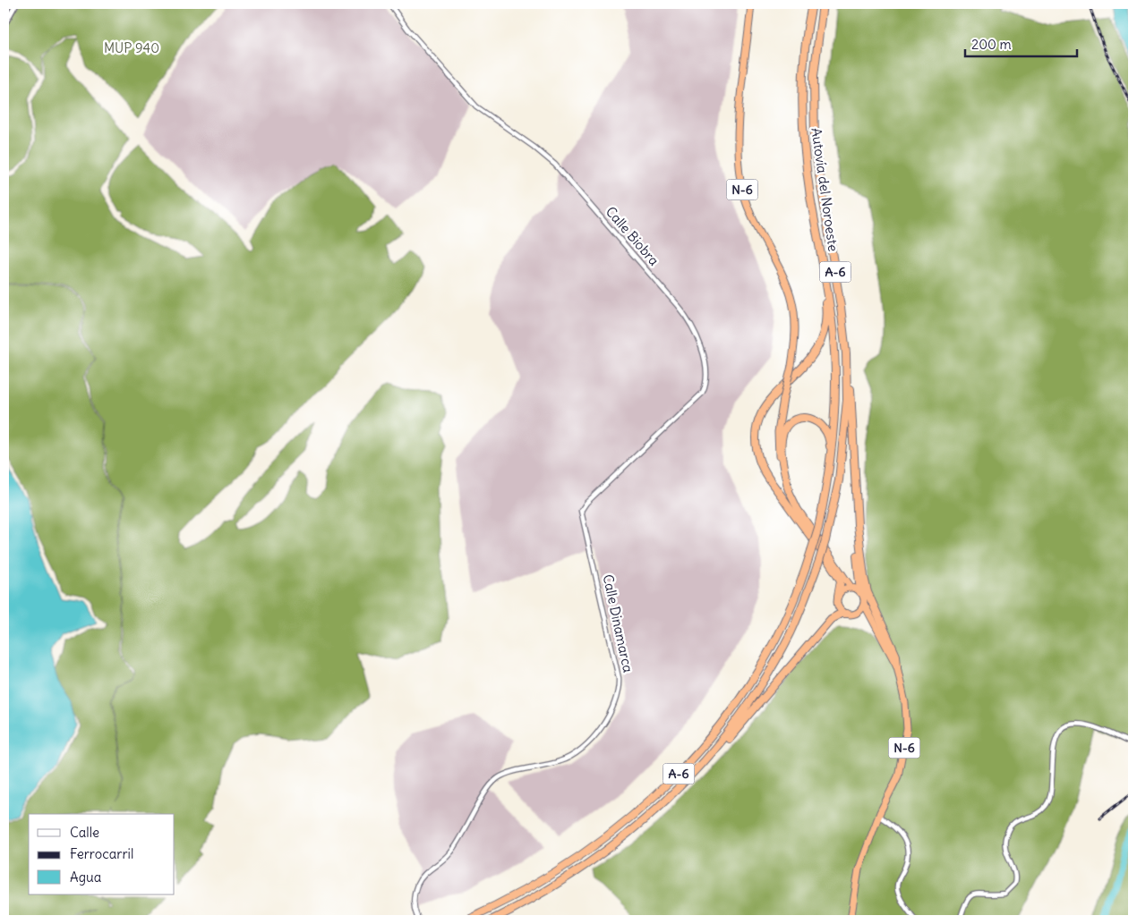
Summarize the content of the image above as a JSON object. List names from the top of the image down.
{
  "streets": {
    "highway": ["N-6", "Autovía del Noroeste", "A-6"],
    "street": ["Calle Biobra", "Calle Dinamarca"]
  },
  "crossings": [
    ["Calle Biobra", "Calle Dinamarca"]
  ],
  "parks": ["MUP 940"],
  "legend": ["Calle", "Ferrocarril", "Agua"],
  "scale_bar": "200 m"
}
